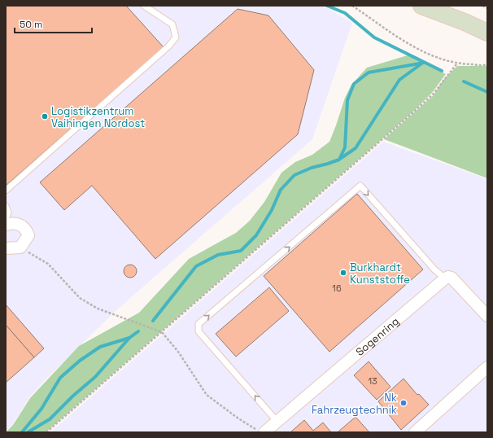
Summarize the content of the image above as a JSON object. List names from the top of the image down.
{
  "streets": {
    "street": ["Sogenring"]
  },
  "places": ["Logistikzentrum Vaihingen Nordost", "Burkhardt Kunststoffe", "Nk Fahrzeugtechnik"],
  "house_numbers": ["16", "13"],
  "scale_bar": "50 m"
}
